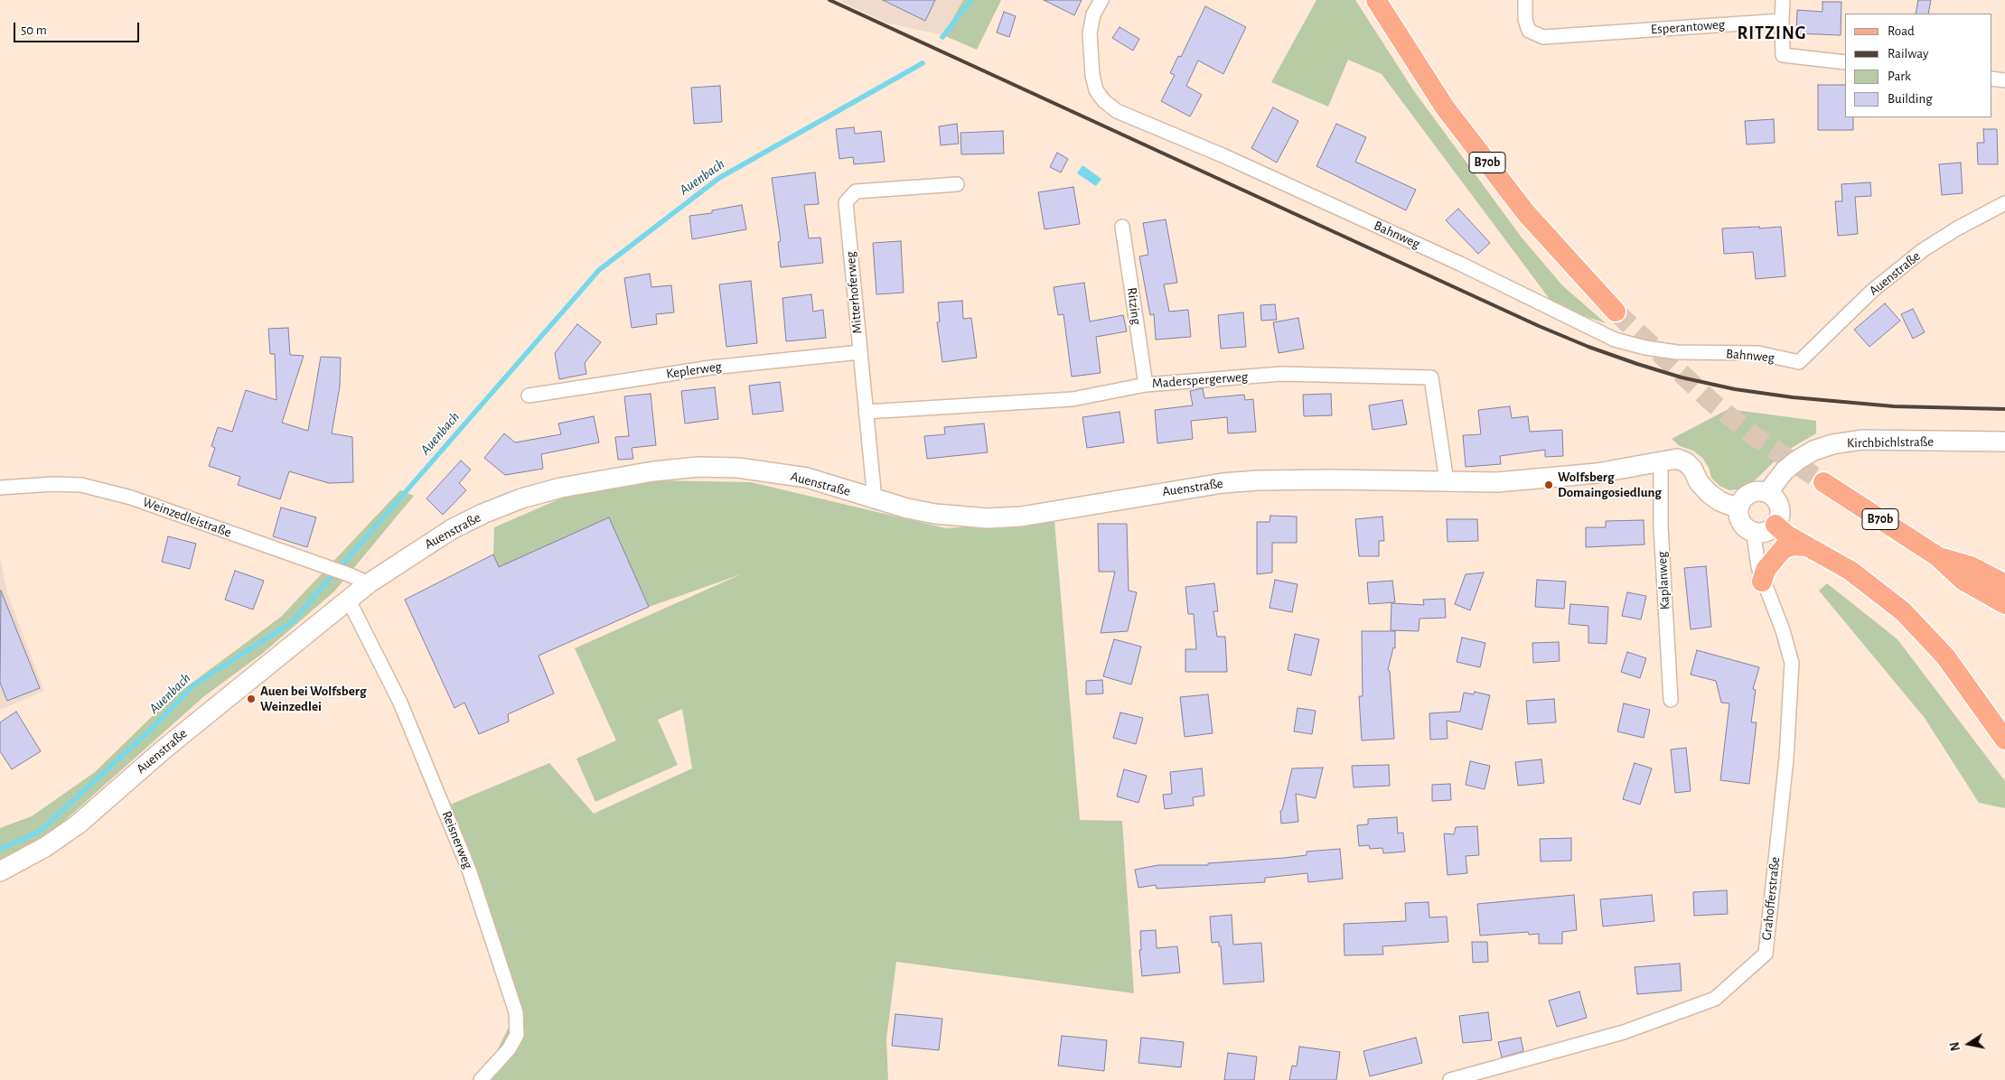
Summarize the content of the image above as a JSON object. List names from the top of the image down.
{
  "streets": {
    "main road": ["B70b"],
    "street": [
      "Esperantoweg",
      "Bahnweg",
      "Auenstraße",
      "Mitterhoferweg",
      "Ritzing",
      "Keplerweg",
      "Maderspergerweg",
      "Kirchbichlstraße",
      "Weinzedleistraße",
      "Kaplanweg",
      "Reisnerweg",
      "Grahofferstraße"
    ]
  },
  "crossings": [
    ["Bahnweg", "Auenstraße"],
    ["Auenstraße", "Mitterhoferweg"],
    ["Auenstraße", "Maderspergerweg"],
    ["Auenstraße", "Kirchbichlstraße"],
    ["Auenstraße", "Weinzedleistraße"],
    ["Auenstraße", "Kaplanweg"],
    ["Auenstraße", "Reisnerweg"],
    ["Auenstraße", "Grahofferstraße"],
    ["Mitterhoferweg", "Keplerweg"],
    ["Mitterhoferweg", "Maderspergerweg"],
    ["Ritzing", "Maderspergerweg"],
    ["Kirchbichlstraße", "Grahofferstraße"]
  ],
  "districts": ["RITZING"],
  "water": ["Auenbach"],
  "places": ["Wolfsberg Domaingosiedlung", "Auen bei Wolfsberg Weinzedlei"],
  "legend": [
    "Road",
    "Railway",
    "Park",
    "Building"
  ],
  "scale_bar": "50 m",
  "north": "left"
}
